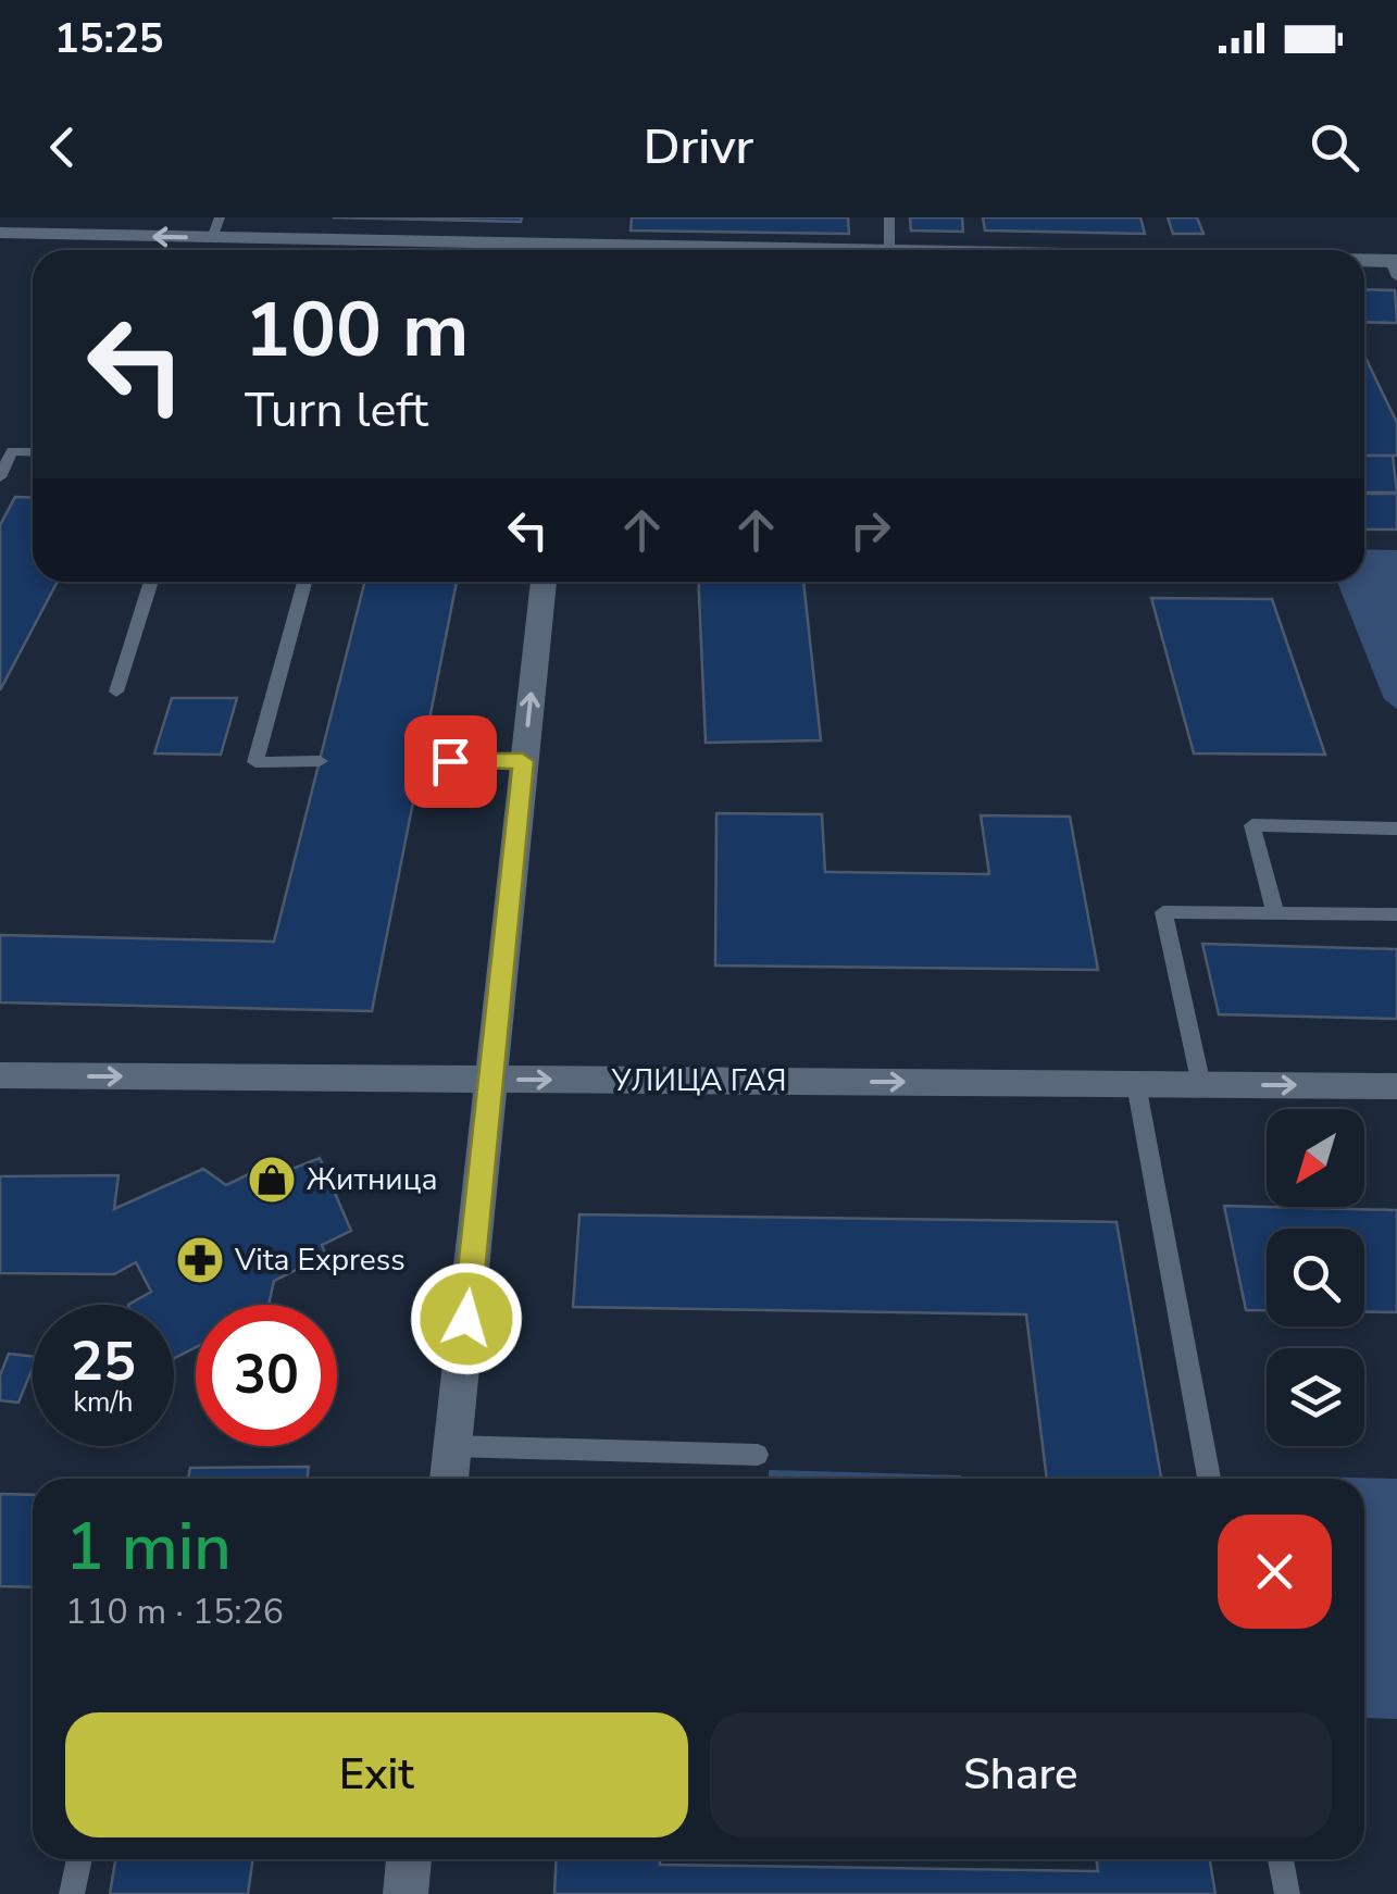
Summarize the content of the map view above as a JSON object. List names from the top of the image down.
{
  "streets": {
    "street": ["УЛИЦА ГАЯ"]
  },
  "one_way": ["УЛИЦА ГАЯ"],
  "places": {
    "shop": ["Житница"],
    "pharmacy": ["Vita Express"]
  },
  "north": "bottom left",
  "page": {
    "status": "15:25",
    "header": "Drivr",
    "turn": ["100 m", "Turn left"],
    "speed": "25 km/h",
    "limit": "30",
    "heading": ["1 min", "110 m · 15:26"],
    "buttons": ["Exit", "Share"]
  }
}
